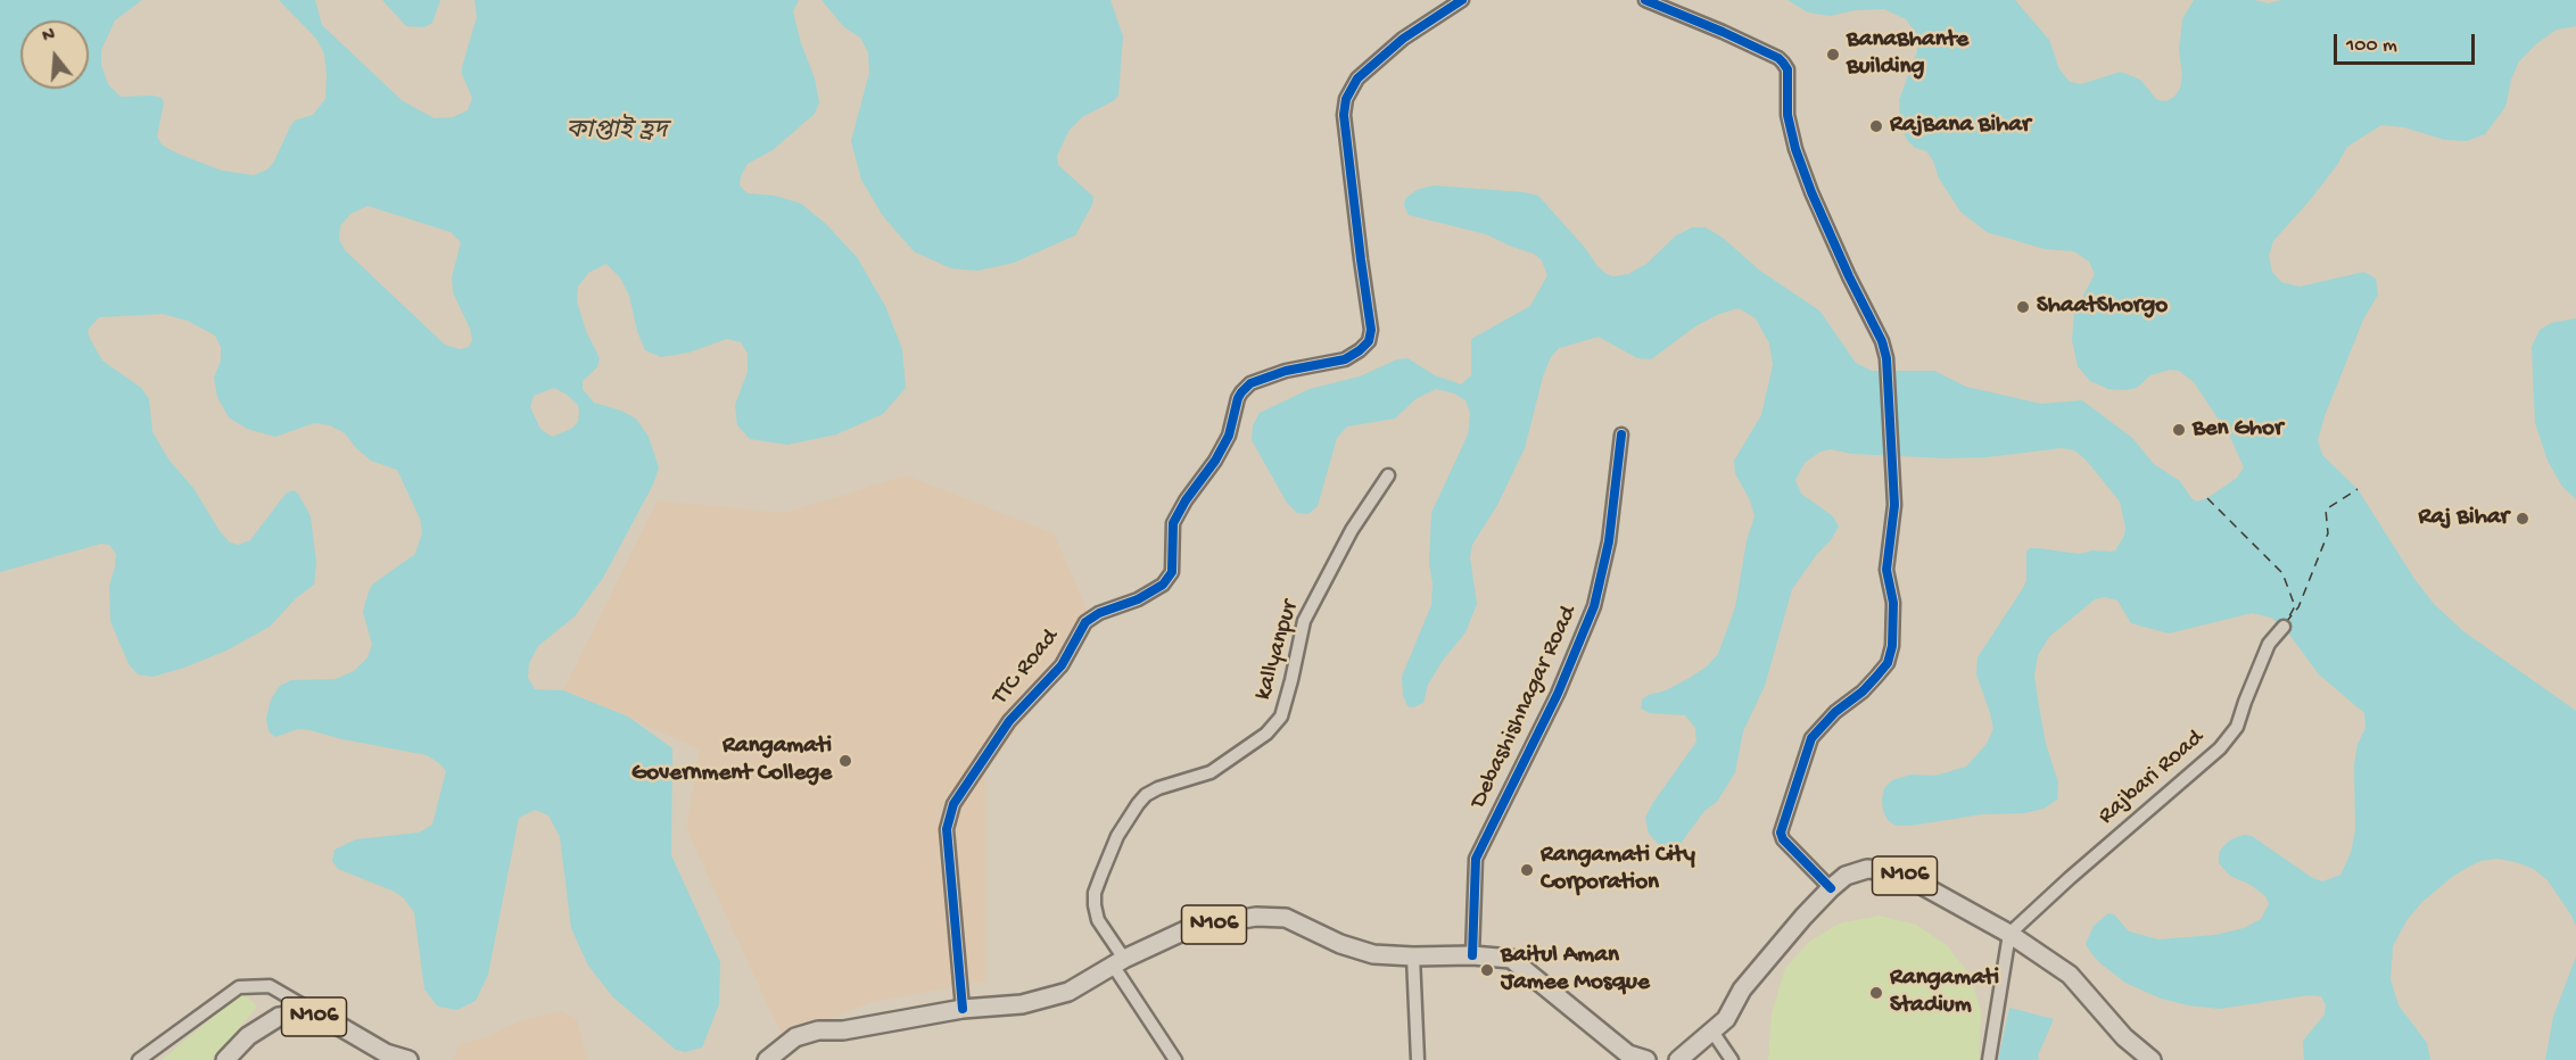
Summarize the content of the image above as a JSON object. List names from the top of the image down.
{
  "streets": {
    "highway": ["N106"],
    "street": [
      "kallyanpur",
      "TTC Road",
      "Debashishnagar Road",
      "Rajbari Road"
    ]
  },
  "crossings": [
    ["kallyanpur", "N106"],
    ["TTC Road", "N106"],
    ["Debashishnagar Road", "N106"],
    ["Rajbari Road", "N106"]
  ],
  "water": ["কাপ্তাই হ্রদ"],
  "places": [
    "BanaBhante Building",
    "RajBana Bihar",
    "ShaatShorgo",
    "Ben Ghor",
    "Raj Bihar",
    "Rangamati Government College",
    "Rangamati City Corporation",
    "Baitul Aman Jamee Mosque",
    "Rangamati Stadium"
  ],
  "scale_bar": "100 m",
  "north": "top"
}
